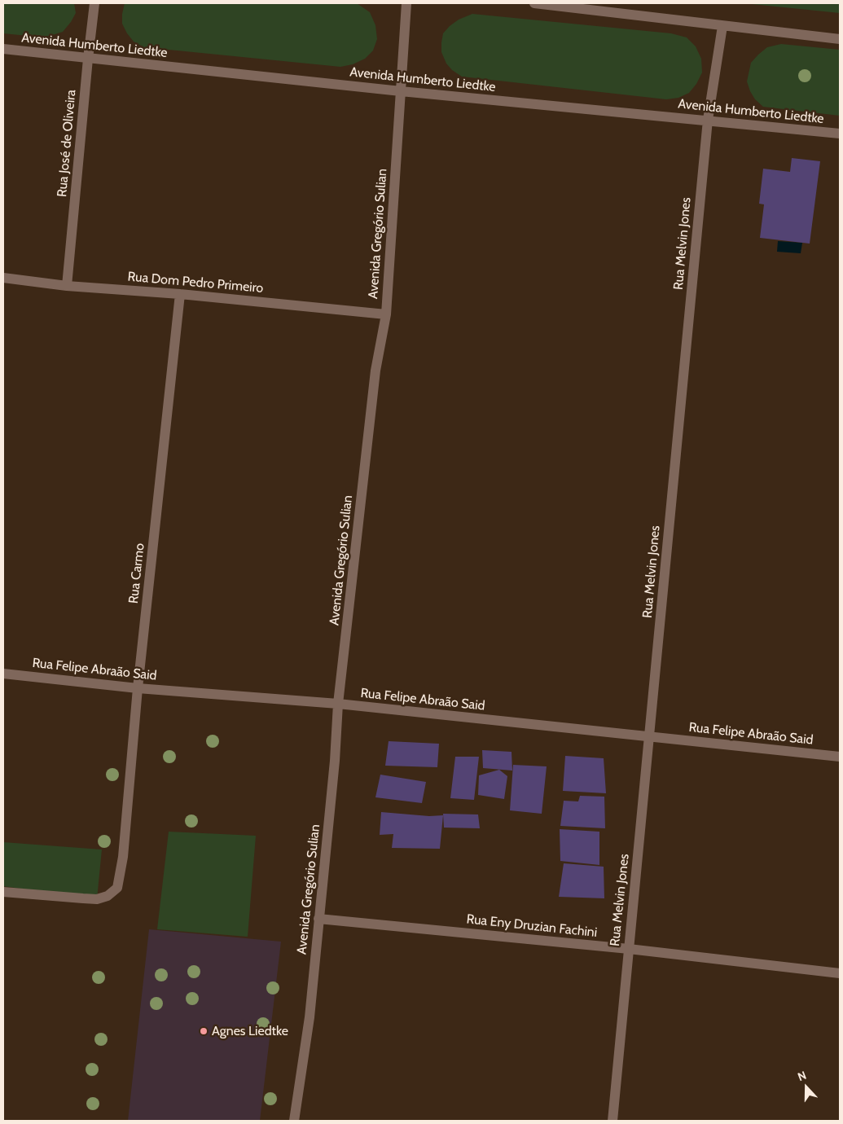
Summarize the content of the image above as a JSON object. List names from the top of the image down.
{
  "streets": {
    "street": [
      "Avenida Humberto Liedtke",
      "Rua José de Oliveira",
      "Avenida Gregório Sulian",
      "Rua Melvin Jones",
      "Rua Dom Pedro Primeiro",
      "Rua Carmo",
      "Rua Felipe Abraão Said",
      "Rua Eny Druzian Fachini"
    ]
  },
  "crossings": [
    ["Avenida Humberto Liedtke", "Rua José de Oliveira"],
    ["Avenida Humberto Liedtke", "Avenida Gregório Sulian"],
    ["Avenida Humberto Liedtke", "Rua Melvin Jones"],
    ["Rua José de Oliveira", "Rua Dom Pedro Primeiro"],
    ["Avenida Gregório Sulian", "Rua Dom Pedro Primeiro"],
    ["Avenida Gregório Sulian", "Rua Felipe Abraão Said"],
    ["Avenida Gregório Sulian", "Rua Eny Druzian Fachini"],
    ["Rua Melvin Jones", "Rua Felipe Abraão Said"],
    ["Rua Melvin Jones", "Rua Eny Druzian Fachini"],
    ["Rua Dom Pedro Primeiro", "Rua Carmo"],
    ["Rua Carmo", "Rua Felipe Abraão Said"]
  ],
  "places": ["Agnes Liedtke"],
  "north": "top"
}
